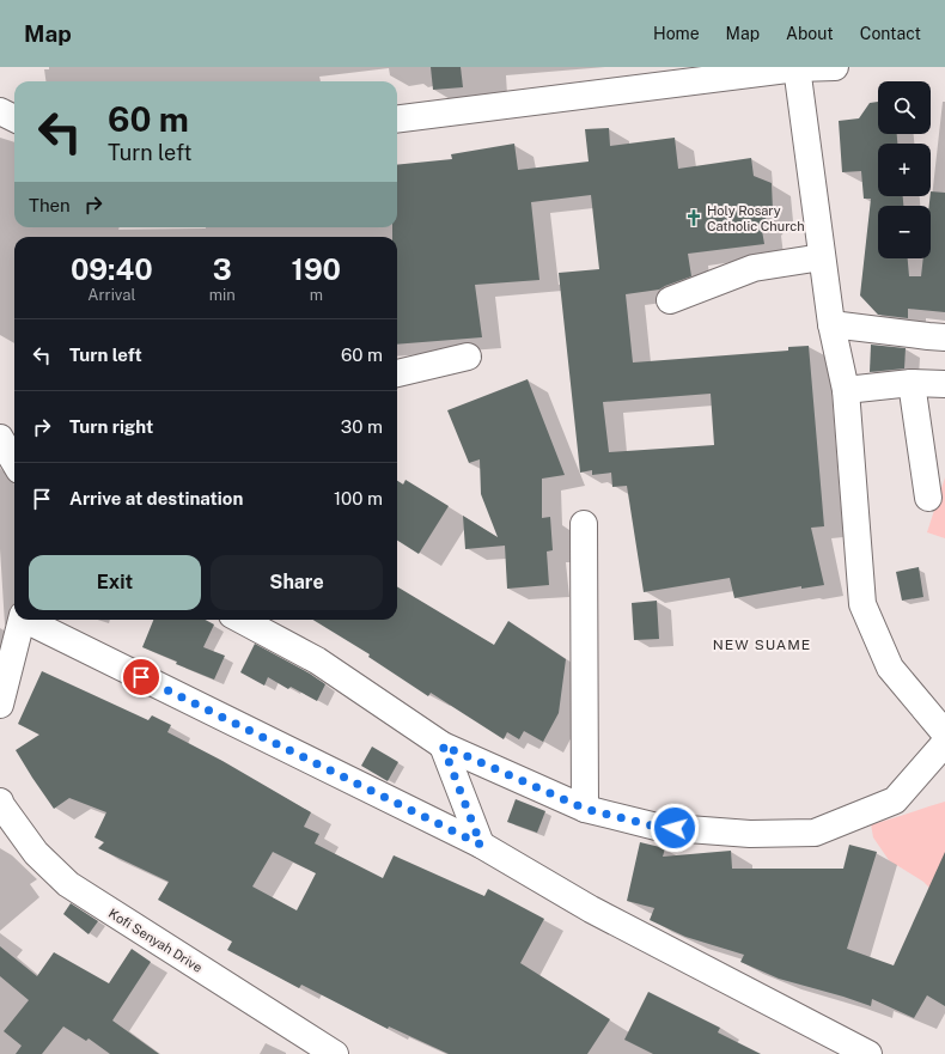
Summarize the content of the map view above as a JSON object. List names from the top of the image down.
{
  "streets": {
    "street": ["Kofi Senyah Drive"]
  },
  "districts": ["NEW SUAME"],
  "places": {
    "church": ["Holy Rosary Catholic Church"]
  },
  "page": {
    "header": "Map",
    "nav": [
      "Home",
      "Map",
      "About",
      "Contact"
    ],
    "map_buttons": ["+", "−"],
    "turn": ["60 m", "Turn left"],
    "then": "Then",
    "eta": [
      "09:40",
      "Arrival",
      "3",
      "min",
      "190",
      "m"
    ],
    "list": [
      {
        "name": "Turn left",
        "value": "60 m"
      },
      {
        "name": "Turn right",
        "value": "30 m"
      },
      {
        "name": "Arrive at destination",
        "value": "100 m"
      }
    ],
    "buttons": ["Exit", "Share"]
  }
}
